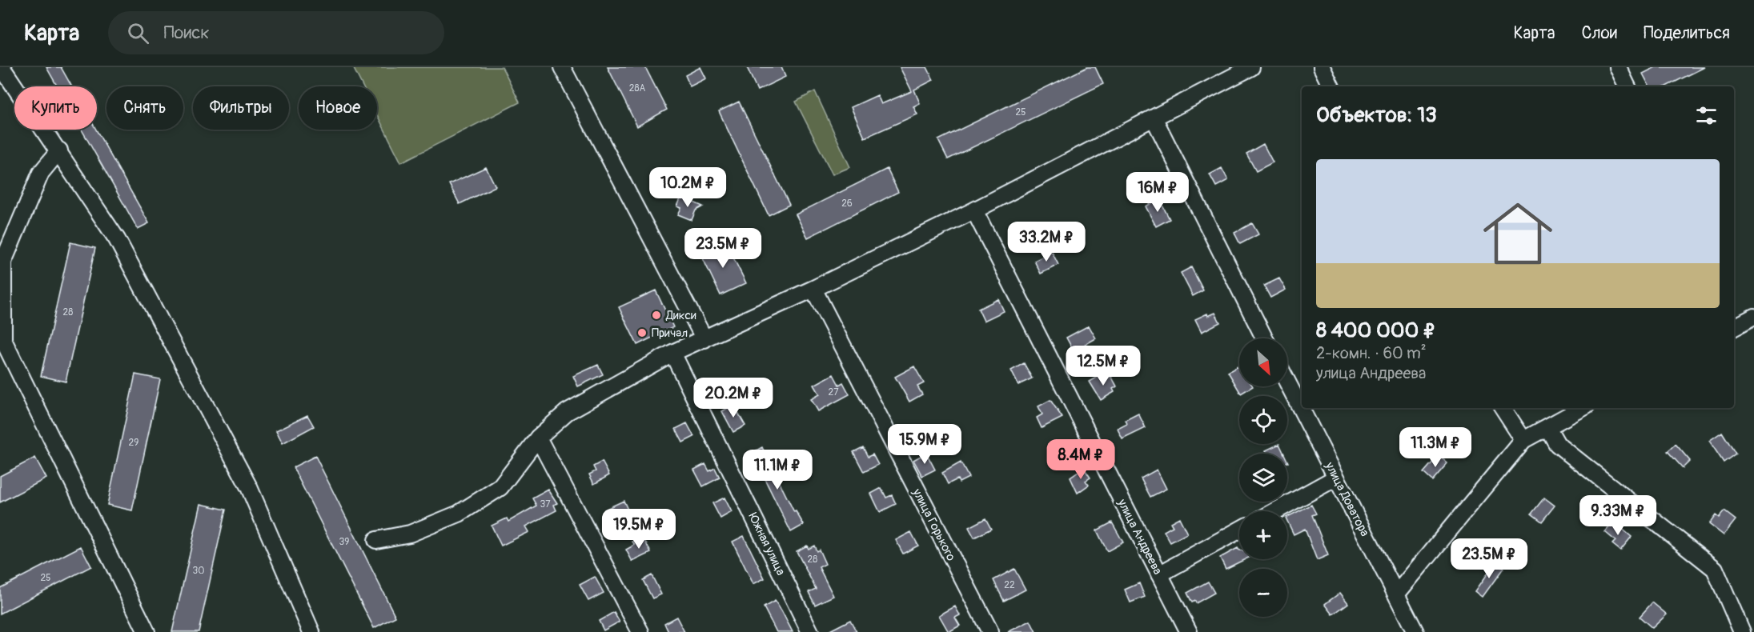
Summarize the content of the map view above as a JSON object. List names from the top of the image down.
{
  "streets": {
    "street": [
      "улица Доватора",
      "улица Горького",
      "улица Андреева",
      "Южная улица"
    ]
  },
  "places": ["Дикси", "Причал"],
  "house_numbers": [
    "28А",
    "25",
    "26",
    "28",
    "27",
    "29",
    "37",
    "39",
    "28",
    "30",
    "25",
    "22"
  ],
  "north": "bottom right",
  "page": {
    "header": "Карта",
    "search": "Поиск",
    "nav": ["Карта", "Слои", "Поделиться"],
    "chip": [
      "Купить",
      "Снять",
      "Фильтры",
      "Новое"
    ],
    "heading": "Объектов: 13",
    "list": [
      {
        "name": "8 400 000 ₽",
        "note": "2-комн. · 60 m² · улица Андреева"
      }
    ],
    "price": [
      "10.2M ₽",
      "16M ₽",
      "33.2M ₽",
      "23.5M ₽",
      "12.5M ₽",
      "20.2M ₽",
      "15.9M ₽",
      "11.3M ₽",
      "8.4M ₽",
      "11.1M ₽",
      "9.33M ₽",
      "19.5M ₽",
      "23.5M ₽"
    ],
    "map_buttons": ["+", "−"]
  }
}
